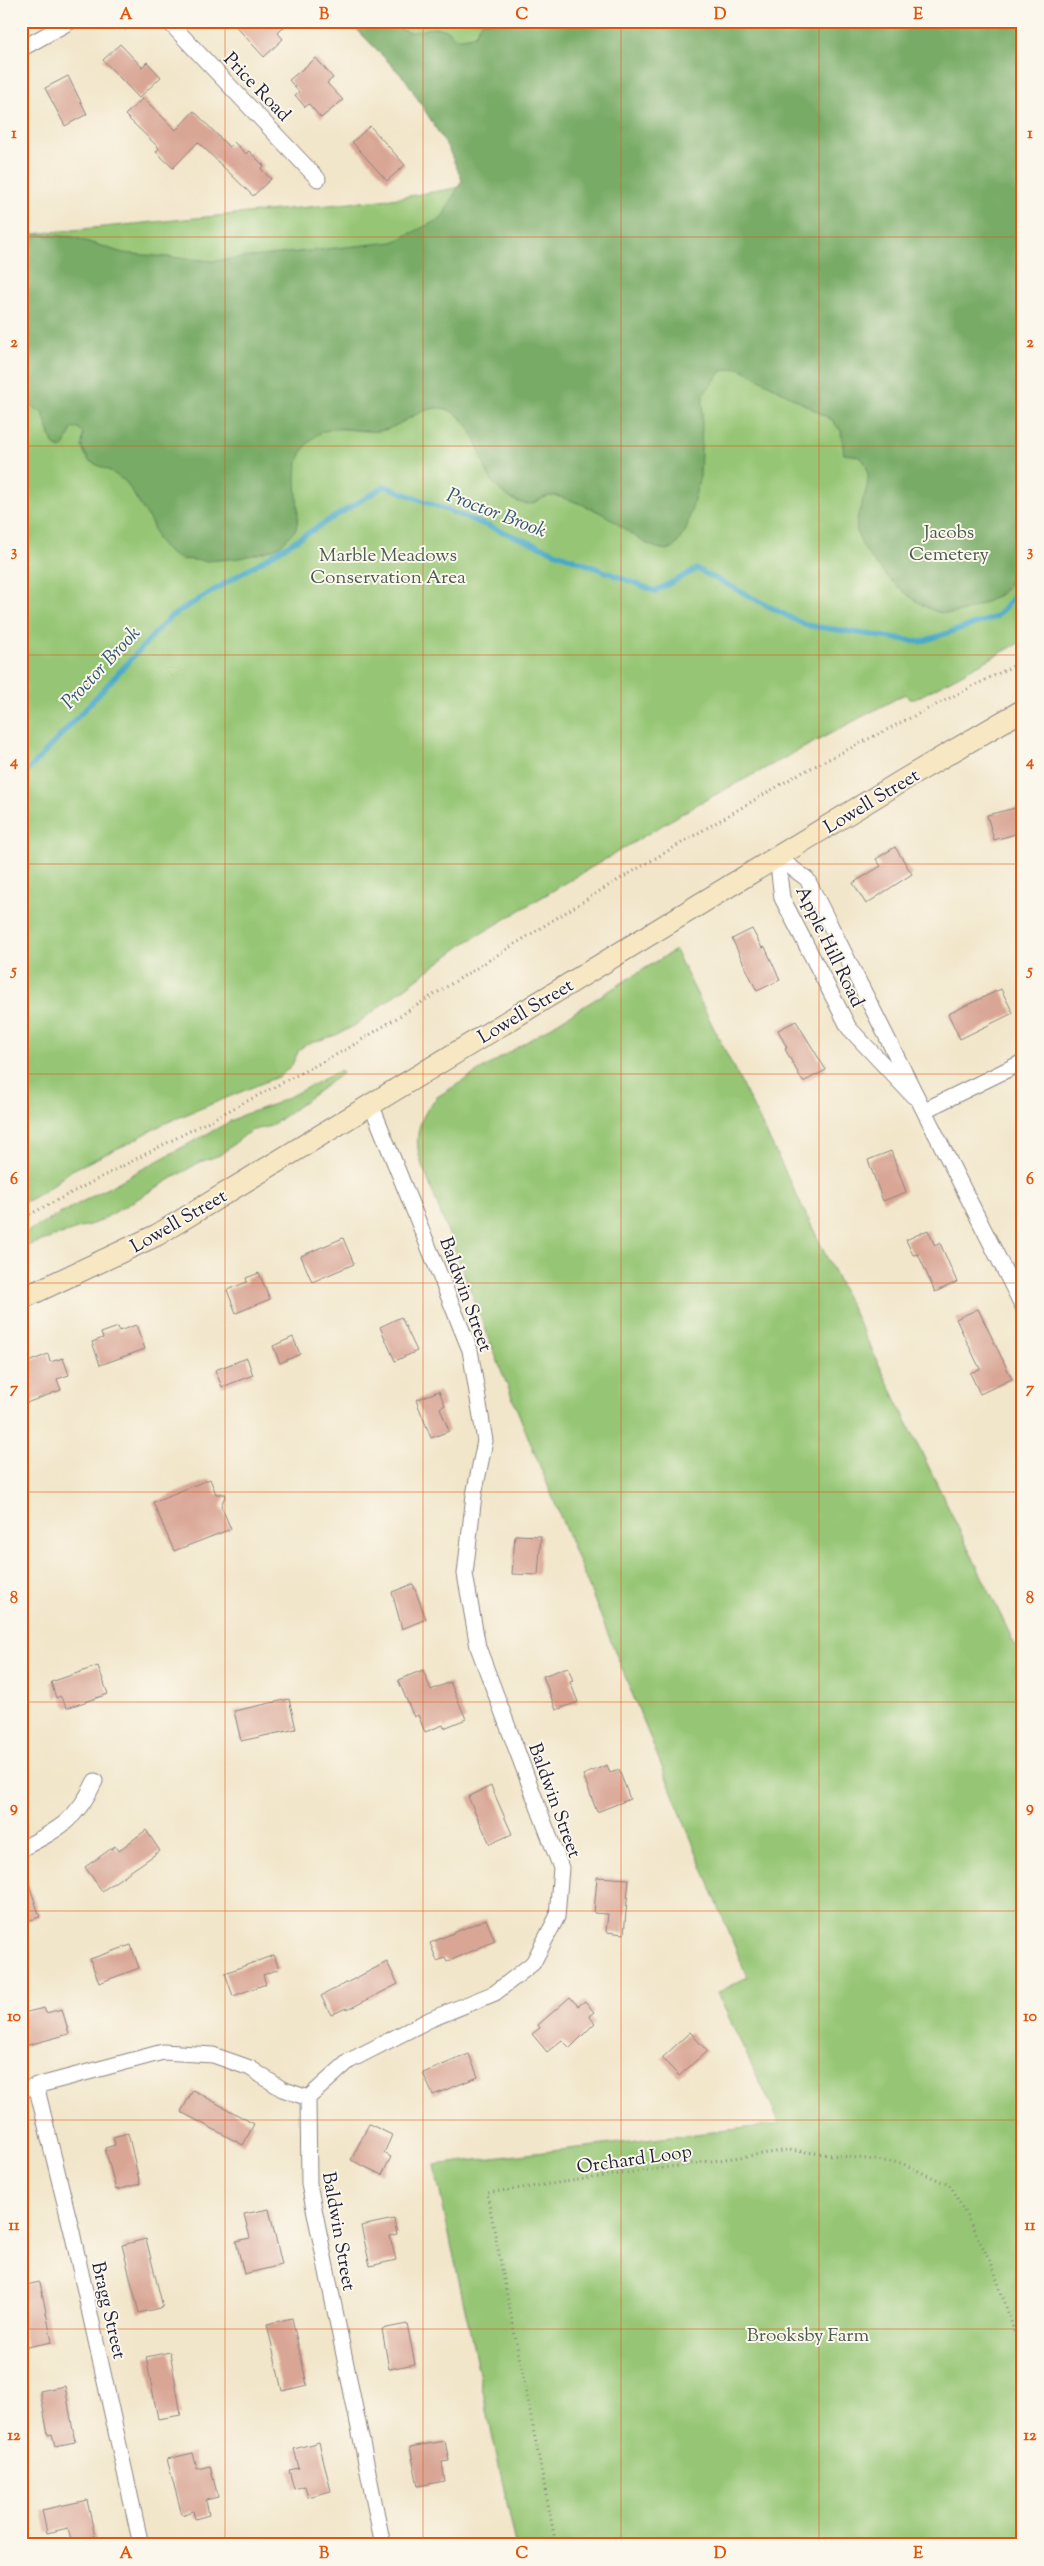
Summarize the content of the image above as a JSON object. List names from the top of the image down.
{
  "streets": {
    "main road": ["Lowell Street"],
    "street": [
      "Price Road",
      "Apple Hill Road",
      "Baldwin Street",
      "Bragg Street"
    ],
    "path": ["Orchard Loop"]
  },
  "crossings": [
    ["Lowell Street", "Apple Hill Road"],
    ["Lowell Street", "Baldwin Street"]
  ],
  "water": ["Proctor Brook"],
  "parks": ["Jacobs Cemetery", "Marble Meadows Conservation Area", "Brooksby Farm"],
  "grid": {
    "columns": [
      "A",
      "B",
      "C",
      "D",
      "E"
    ],
    "rows": [
      "1",
      "2",
      "3",
      "4",
      "5",
      "6",
      "7",
      "8",
      "9",
      "10",
      "11",
      "12"
    ]
  }
}
